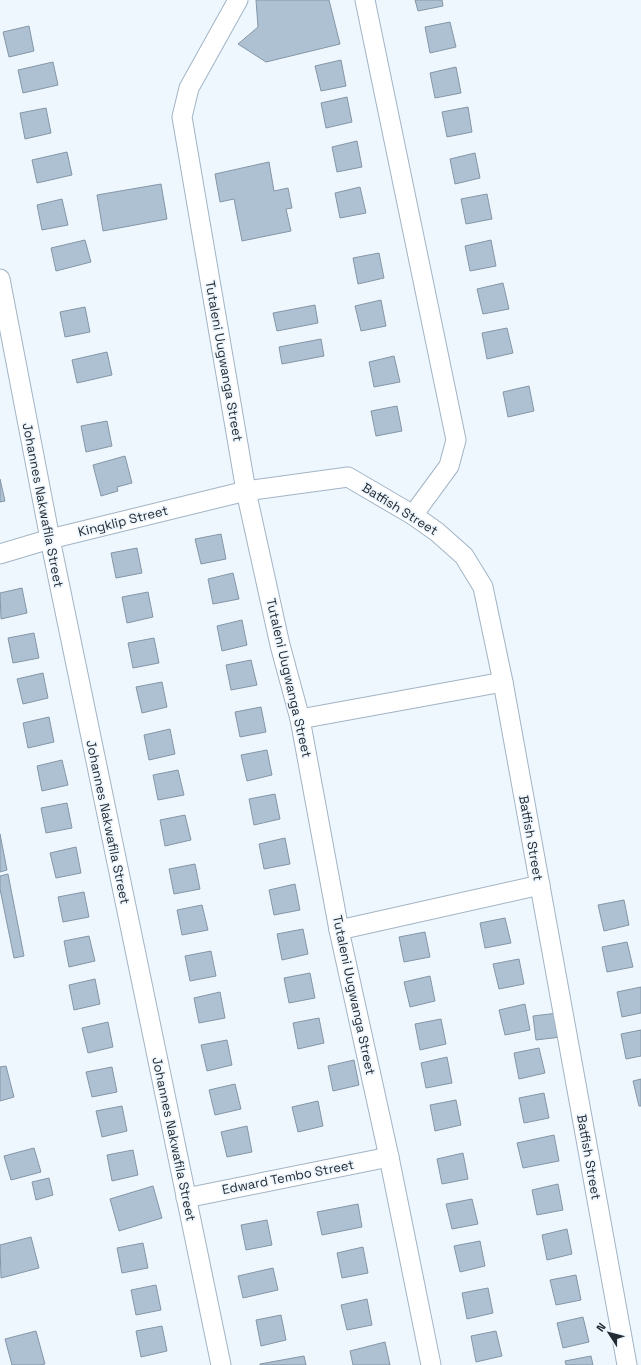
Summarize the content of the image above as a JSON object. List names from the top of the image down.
{
  "streets": {
    "street": [
      "Tutaleni Uugwanga Street",
      "Johannes Nakwafila Street",
      "Batfish Street",
      "Kingklip Street",
      "Edward Tembo Street"
    ]
  },
  "crossings": [
    ["Tutaleni Uugwanga Street", "Batfish Street"],
    ["Tutaleni Uugwanga Street", "Kingklip Street"],
    ["Tutaleni Uugwanga Street", "Edward Tembo Street"],
    ["Johannes Nakwafila Street", "Kingklip Street"],
    ["Johannes Nakwafila Street", "Edward Tembo Street"],
    ["Batfish Street", "Kingklip Street"]
  ],
  "north": "top left"
}
